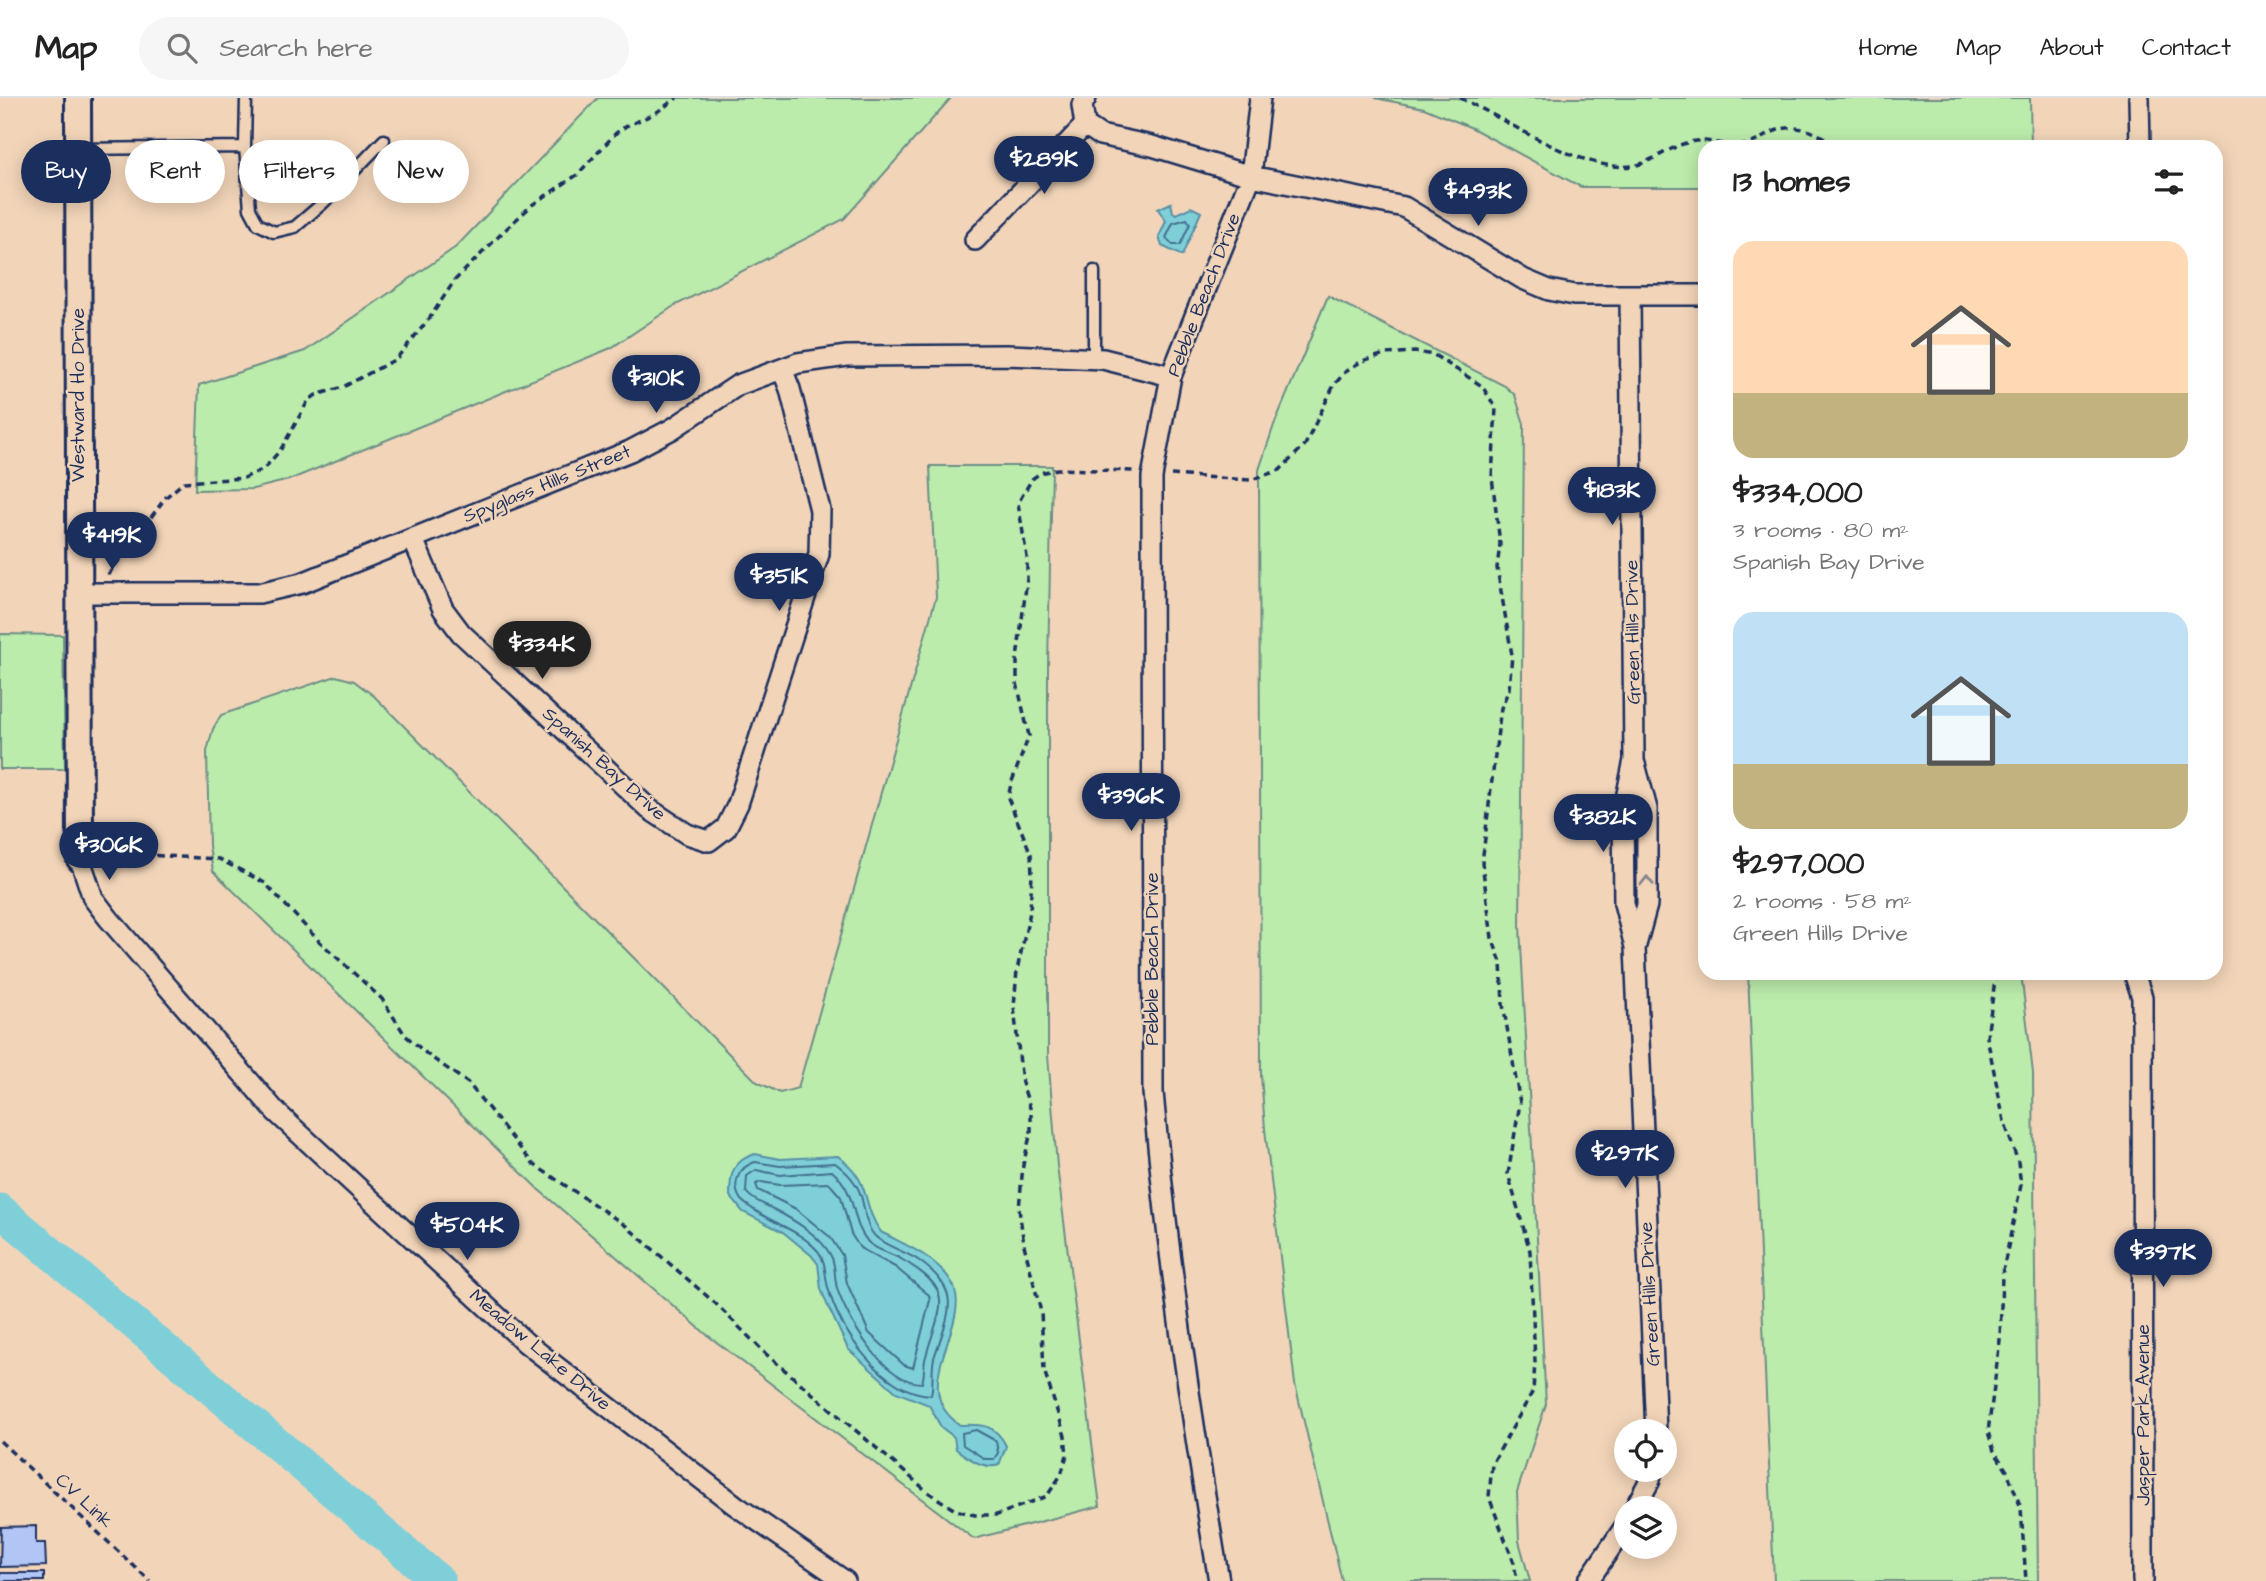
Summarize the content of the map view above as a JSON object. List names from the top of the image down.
{
  "streets": {
    "street": [
      "Pebble Beach Drive",
      "Westward Ho Drive",
      "Spyglass Hills Street",
      "Green Hills Drive",
      "Spanish Bay Drive",
      "Meadow Lake Drive",
      "Jasper Park Avenue"
    ],
    "path": ["CV Link"]
  },
  "crossings": [
    ["Pebble Beach Drive", "Spyglass Hills Street"],
    ["Westward Ho Drive", "Spyglass Hills Street"],
    ["Westward Ho Drive", "Meadow Lake Drive"],
    ["Spyglass Hills Street", "Spanish Bay Drive"]
  ],
  "page": {
    "header": "Map",
    "search": "Search here",
    "nav": [
      "Home",
      "Map",
      "About",
      "Contact"
    ],
    "price": [
      "$289K",
      "$493K",
      "$310K",
      "$183K",
      "$419K",
      "$351K",
      "$334K",
      "$396K",
      "$382K",
      "$306K",
      "$297K",
      "$504K",
      "$397K"
    ],
    "chip": [
      "Buy",
      "Rent",
      "Filters",
      "New"
    ],
    "heading": "13 homes",
    "list": [
      {
        "name": "$334,000",
        "note": "3 rooms · 80 m² · Spanish Bay Drive"
      },
      {
        "name": "$297,000",
        "note": "2 rooms · 58 m² · Green Hills Drive"
      }
    ]
  }
}
